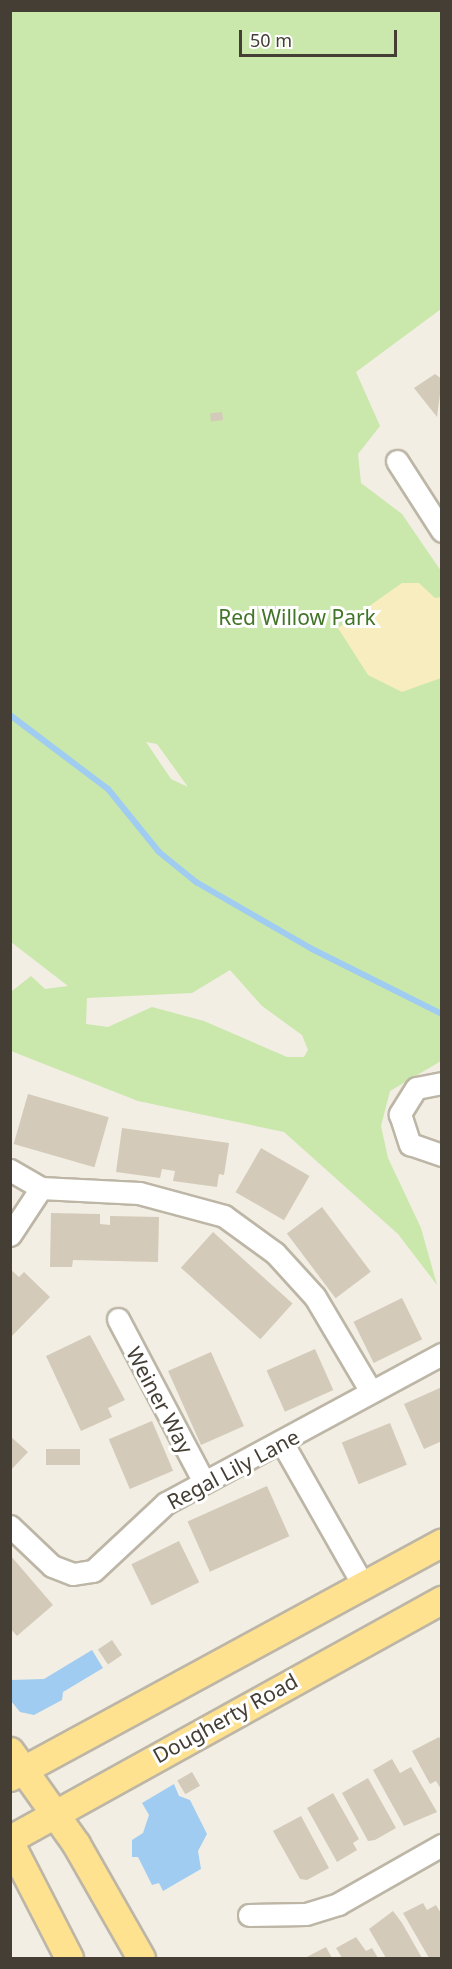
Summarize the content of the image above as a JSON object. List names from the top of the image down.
{
  "streets": {
    "main road": ["Dougherty Road"],
    "street": ["Weiner Way", "Regal Lily Lane"]
  },
  "crossings": [
    ["Weiner Way", "Regal Lily Lane"]
  ],
  "parks": ["Red Willow Park"],
  "scale_bar": "50 m"
}
